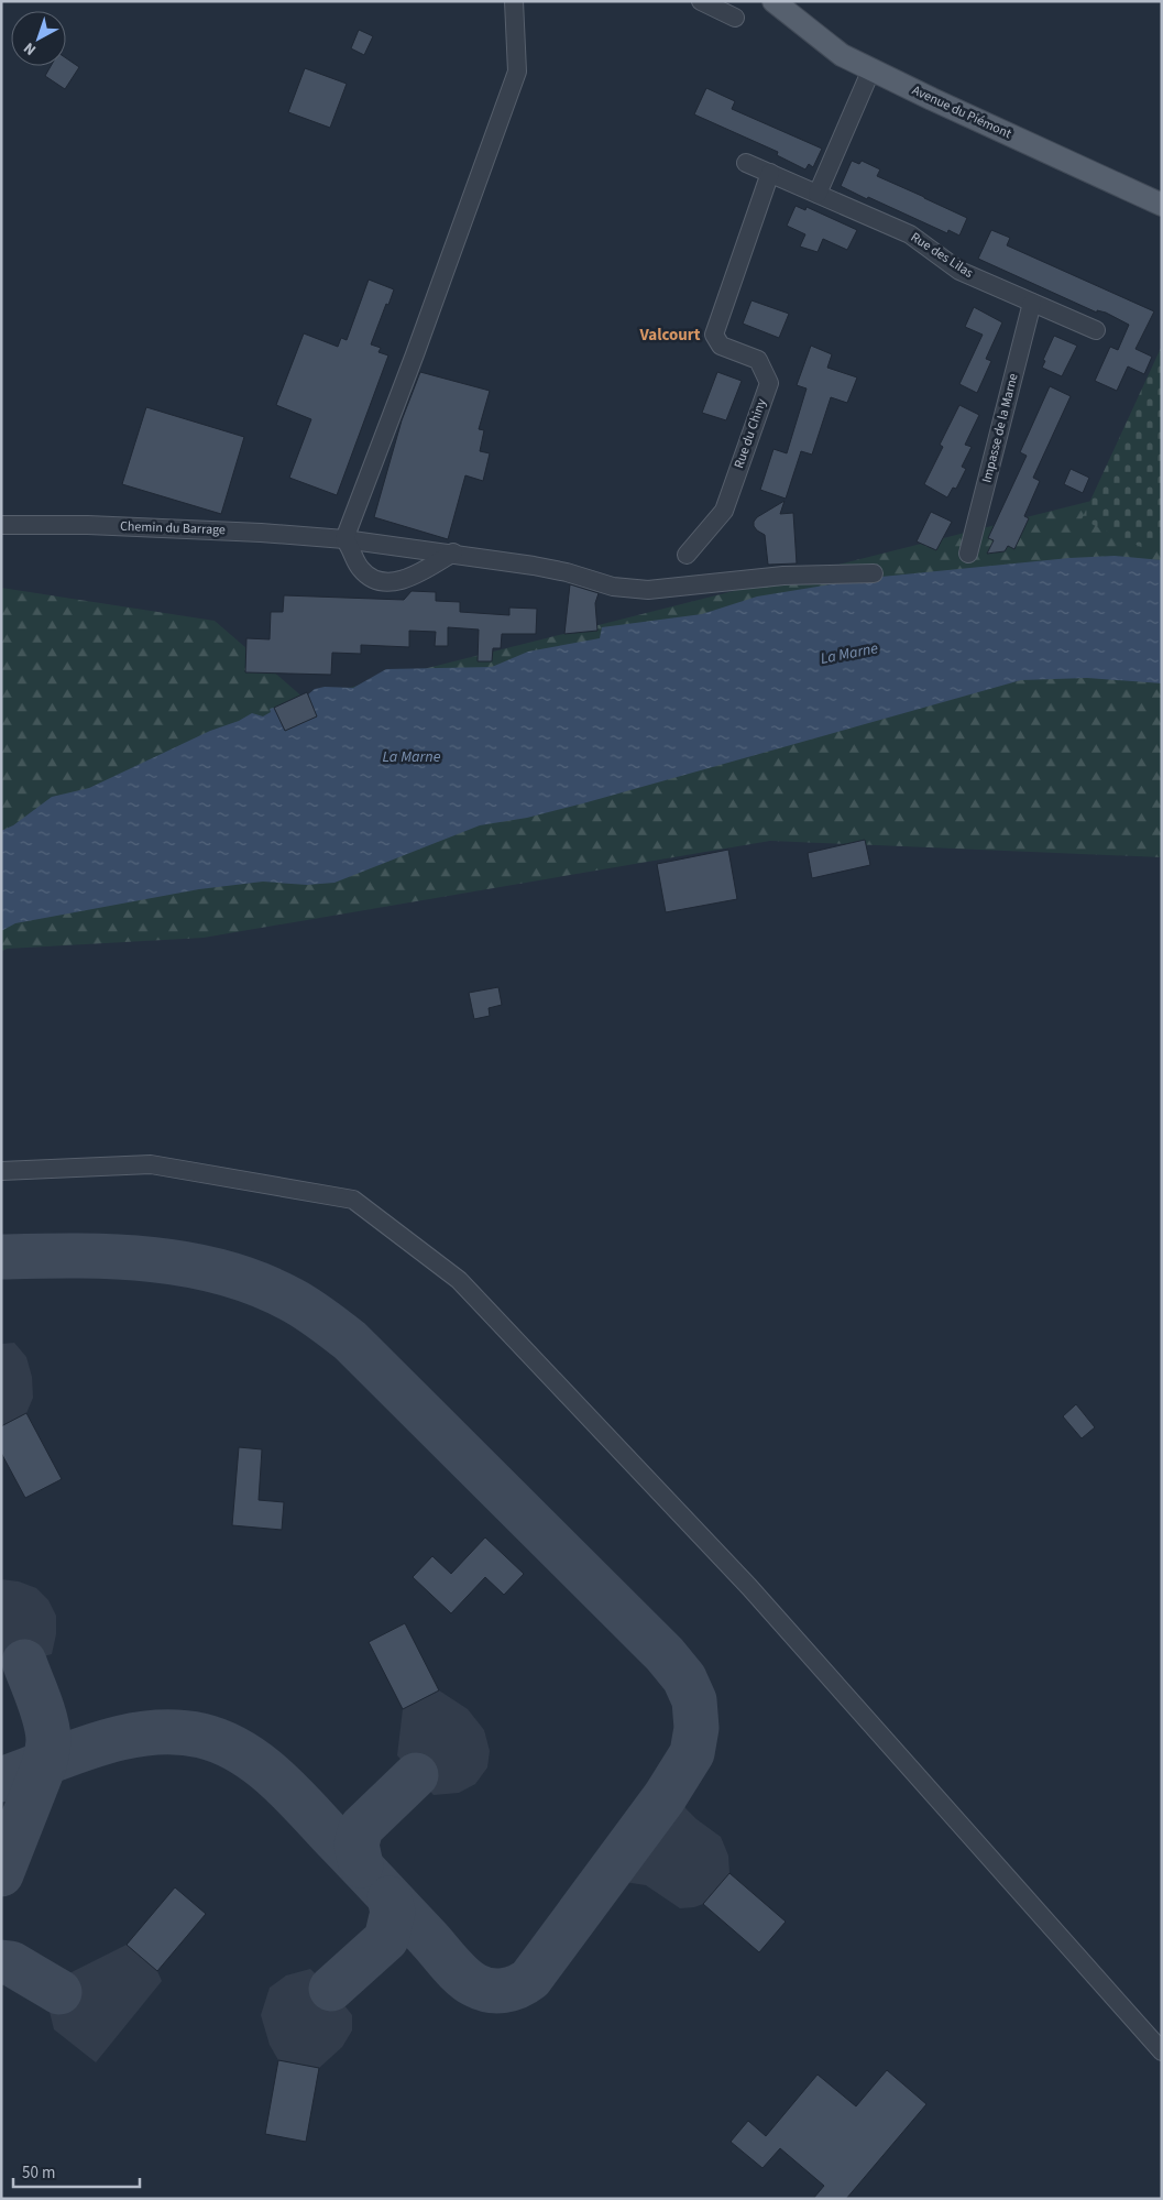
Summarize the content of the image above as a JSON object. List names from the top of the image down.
{
  "streets": {
    "main road": ["Avenue du Piémont"],
    "street": [
      "Rue des Lilas",
      "Impasse de la Marne",
      "Rue du Chiny",
      "Chemin du Barrage"
    ]
  },
  "crossings": [
    ["Rue des Lilas", "Impasse de la Marne"],
    ["Rue des Lilas", "Rue du Chiny"]
  ],
  "districts": ["Valcourt"],
  "water": ["La Marne"],
  "scale_bar": "50 m",
  "north": "bottom left"
}
